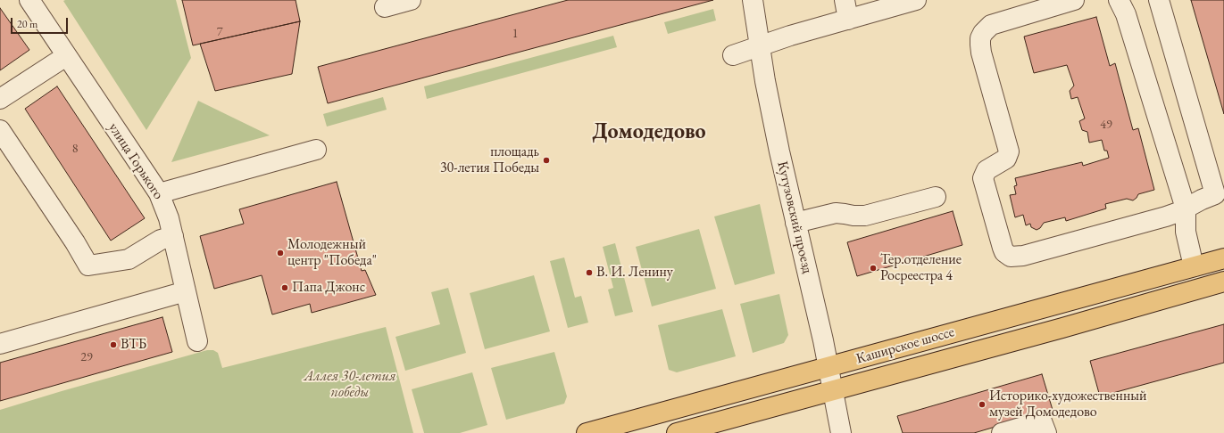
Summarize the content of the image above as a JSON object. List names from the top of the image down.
{
  "streets": {
    "main road": ["Каширское шоссе"],
    "street": ["улица Горького", "Кутузовский проезд"]
  },
  "crossings": [
    ["Кутузовский проезд", "Каширское шоссе"]
  ],
  "districts": ["Домодедово"],
  "parks": ["Аллея 30-летия победы"],
  "places": [
    "площадь 30-летия Победы",
    "Молодежный центр \"Победа\"",
    "Тер.отделение Росреестра 4",
    "В. И. Ленину",
    "Папа Джонс",
    "ВТБ",
    "Историко-художественный музей Домодедово"
  ],
  "house_numbers": [
    "7",
    "1",
    "49",
    "8",
    "29"
  ],
  "scale_bar": "20 m"
}
